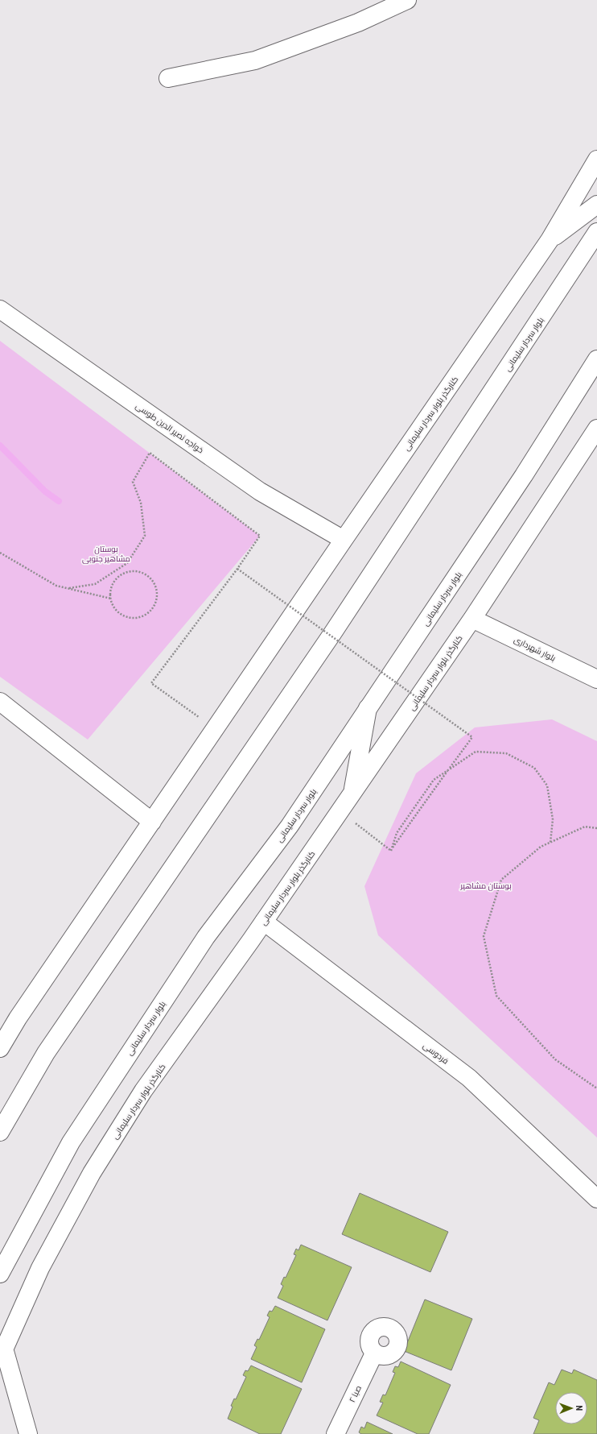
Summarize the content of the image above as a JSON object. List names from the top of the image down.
{
  "streets": {
    "street": [
      "بلوار سردار سلیمانی",
      "کنارگذر بلوار سردار سلیمانی",
      "خواجه نصیر الدین طوسی",
      "بلوار شهرداری",
      "فردوسی",
      "صبا ۲"
    ]
  },
  "crossings": [
    ["کنارگذر بلوار سردار سلیمانی", "خواجه نصیر الدین طوسی"],
    ["کنارگذر بلوار سردار سلیمانی", "بلوار شهرداری"],
    ["کنارگذر بلوار سردار سلیمانی", "فردوسی"]
  ],
  "parks": ["بوستان مشاهیر جنوبی", "بوستان مشاهیر"],
  "north": "right"
}
